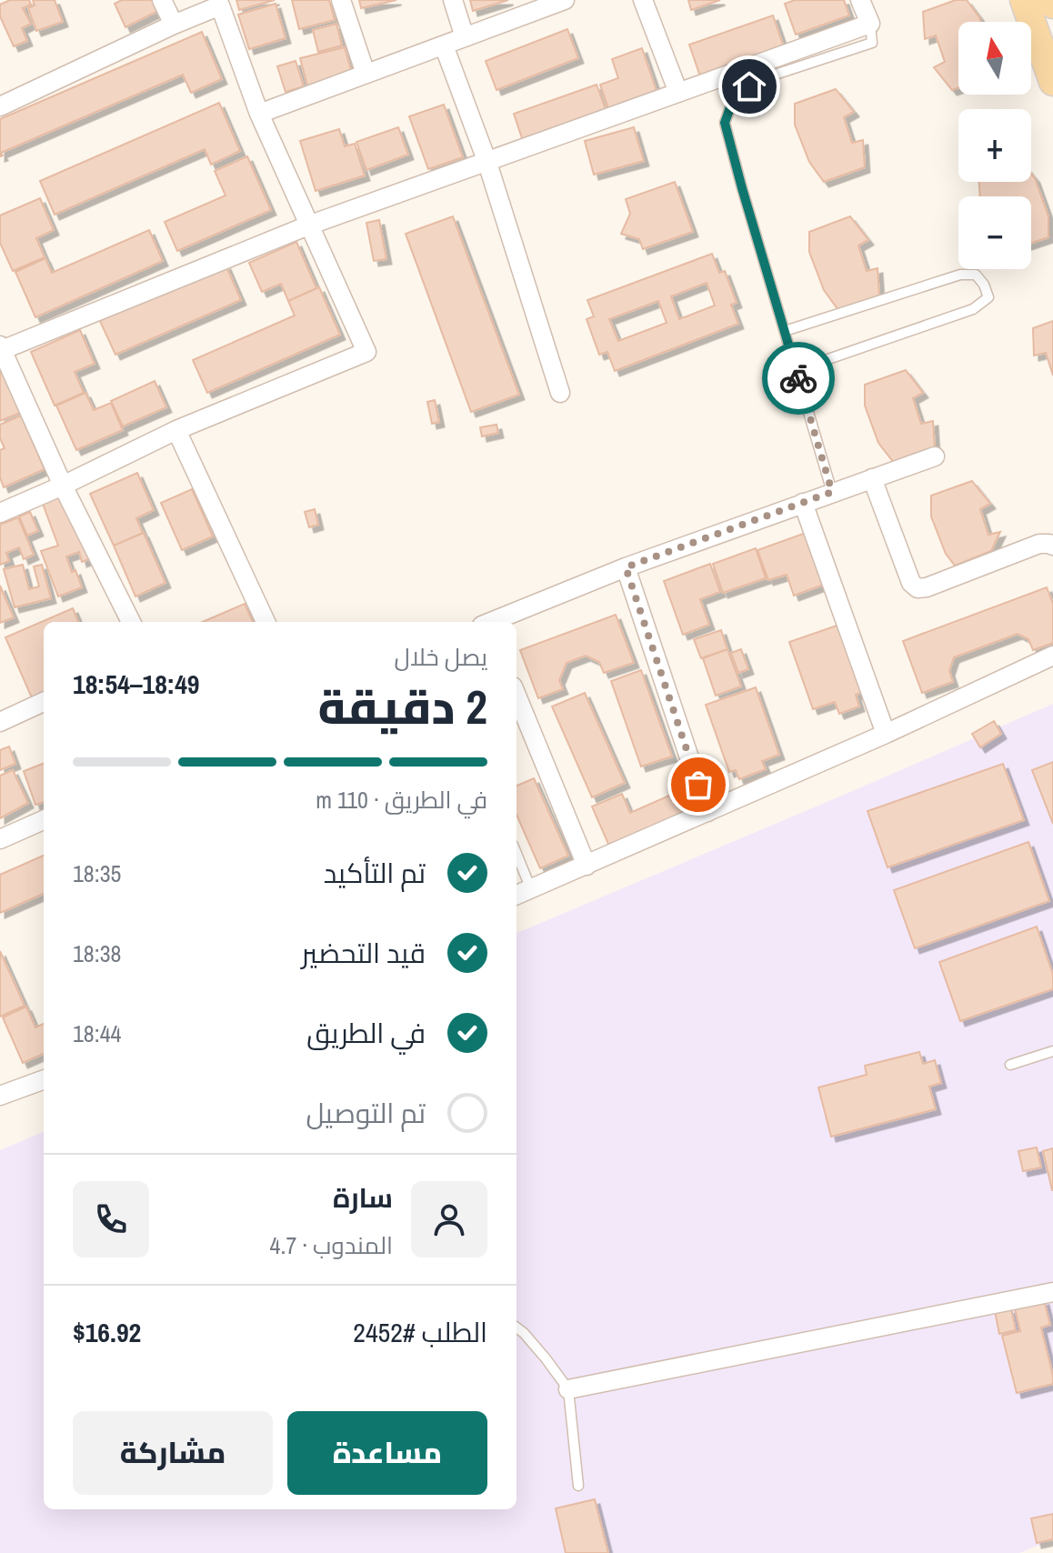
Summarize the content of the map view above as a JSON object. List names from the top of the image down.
{
  "north": "top",
  "page": {
    "map_buttons": ["+", "−"],
    "heading": ["2 دقيقة", "يصل خلال", "18:49–18:54"],
    "panel": [
      "سارة",
      "المندوب · 4.7",
      "الطلب #2452",
      "$16.92"
    ],
    "bar": "في الطريق · 110 m",
    "list": [
      ["تم التأكيد", "18:35"],
      ["قيد التحضير", "18:38"],
      ["في الطريق", "18:44"],
      "تم التوصيل"
    ],
    "buttons": ["مساعدة", "مشاركة"]
  }
}
